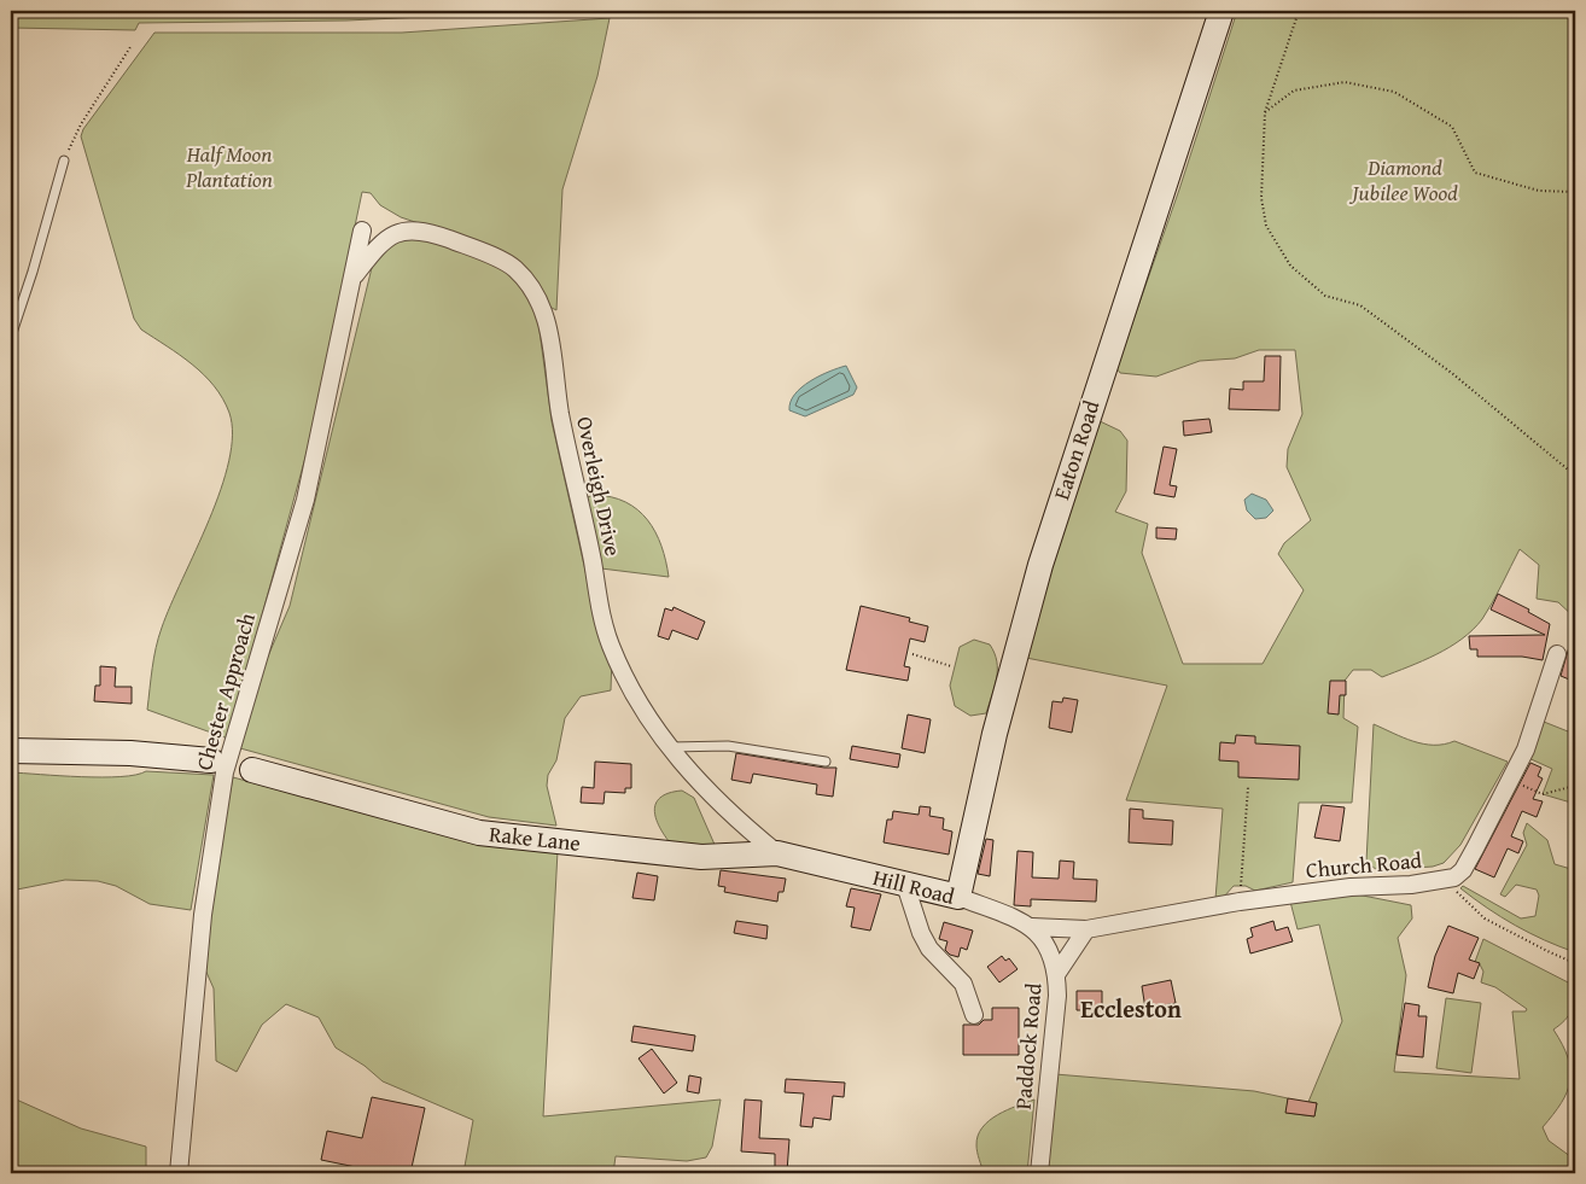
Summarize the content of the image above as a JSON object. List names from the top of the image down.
{
  "streets": {
    "street": [
      "Eaton Road",
      "Overleigh Drive",
      "Chester Approach",
      "Rake Lane",
      "Church Road",
      "Hill Road",
      "Paddock Road"
    ]
  },
  "crossings": [
    ["Eaton Road", "Hill Road"],
    ["Overleigh Drive", "Chester Approach"],
    ["Overleigh Drive", "Rake Lane"],
    ["Rake Lane", "Hill Road"],
    ["Church Road", "Hill Road"],
    ["Church Road", "Paddock Road"],
    ["Hill Road", "Paddock Road"]
  ],
  "districts": ["Eccleston"],
  "parks": ["Half Moon Plantation", "Diamond Jubilee Wood"]
}
